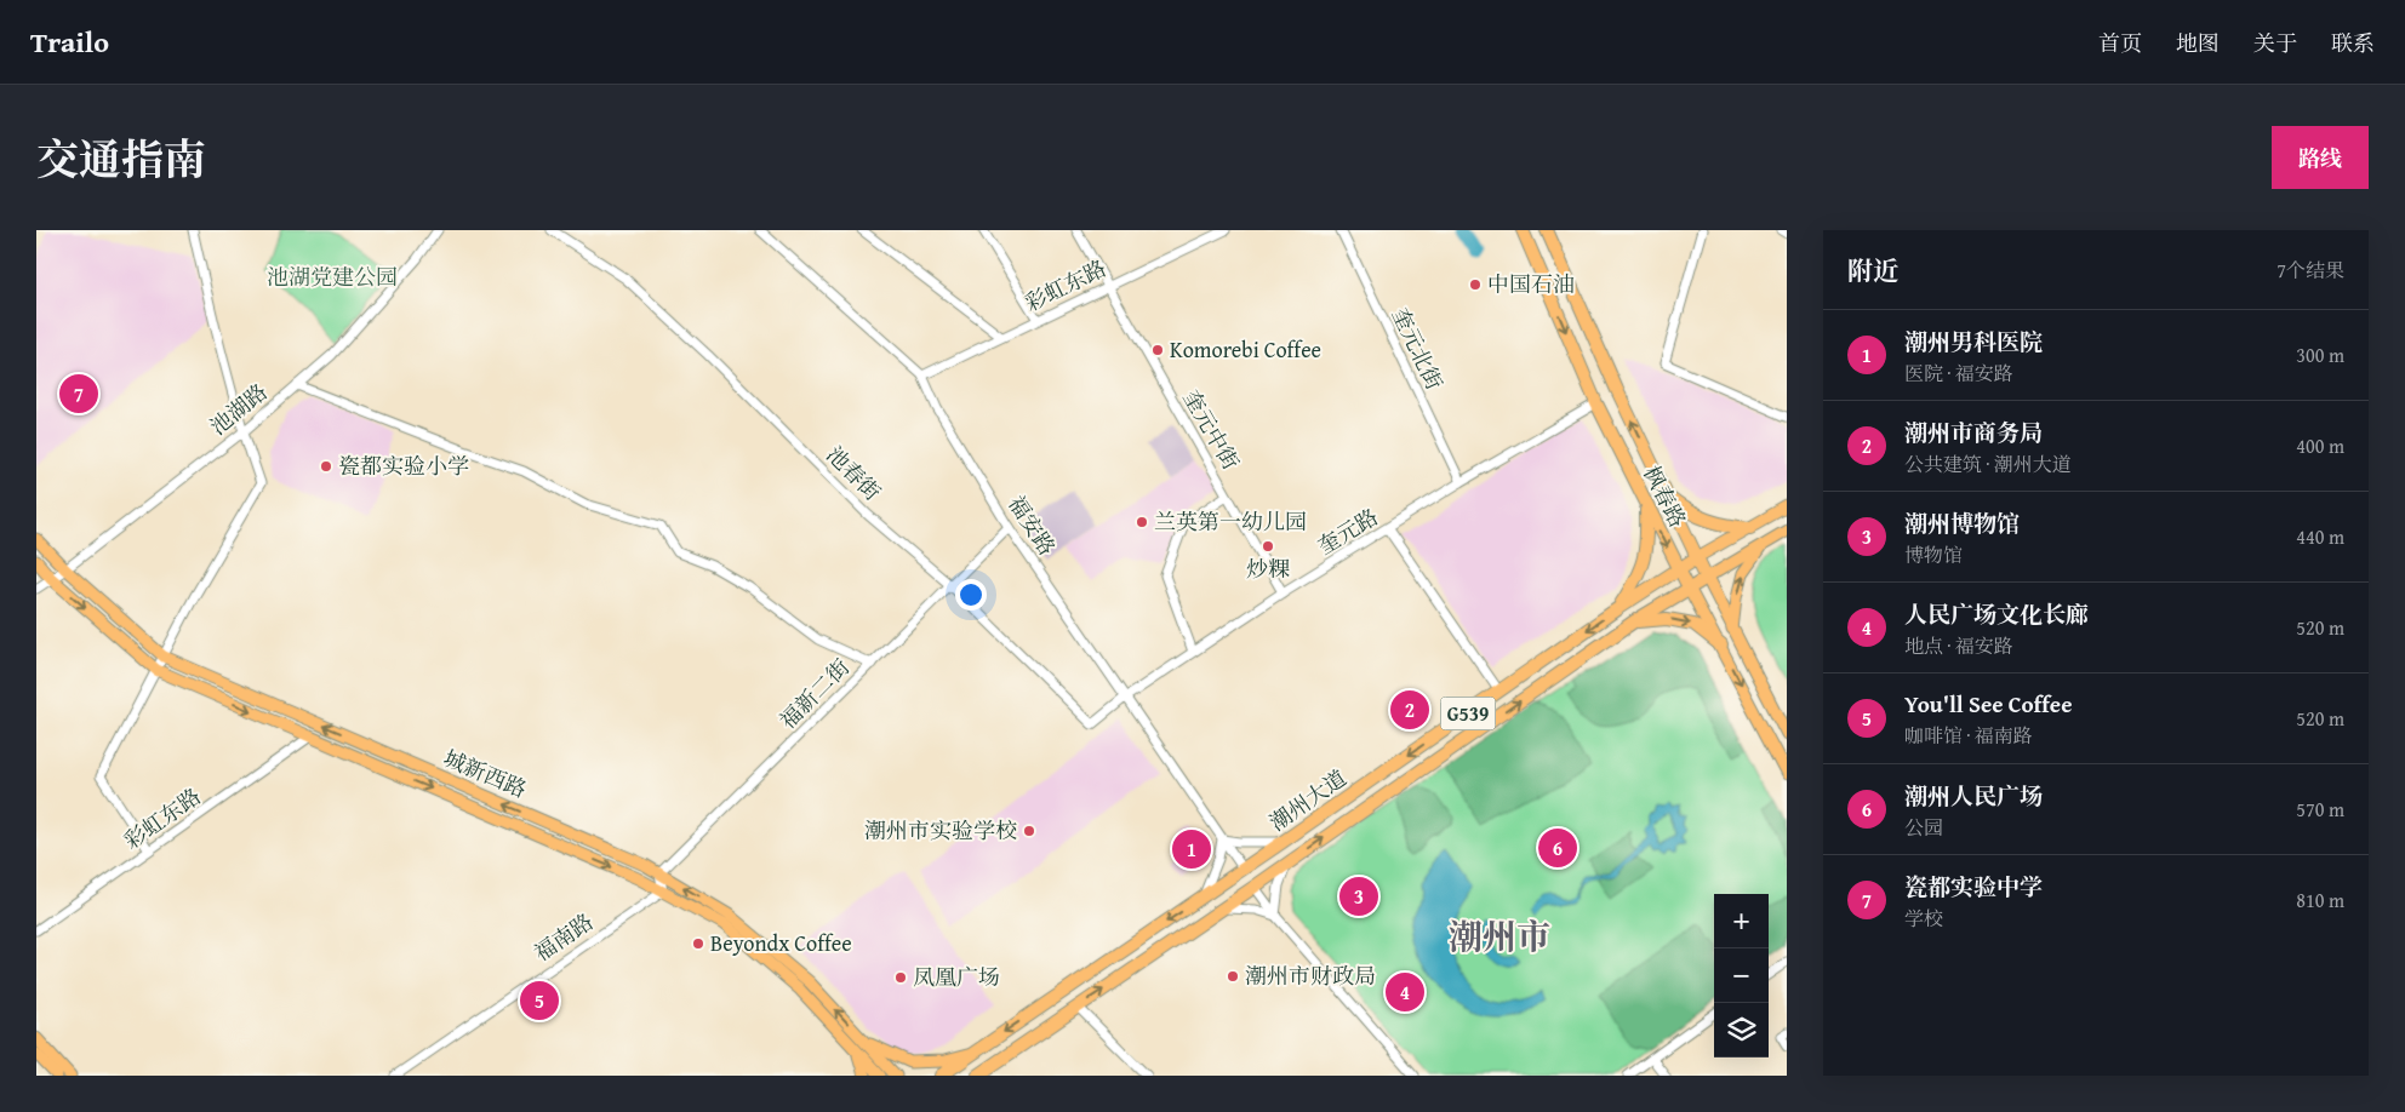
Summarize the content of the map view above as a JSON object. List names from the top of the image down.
{
  "streets": {
    "highway": ["枫春路", "G539", "潮州大道"],
    "main road": ["城新西路"],
    "street": [
      "彩虹东路",
      "奎元北街",
      "池湖路",
      "奎元中街",
      "池春街",
      "福安路",
      "奎元路",
      "福新二街",
      "福南路"
    ]
  },
  "crossings": [
    ["彩虹东路", "奎元中街"],
    ["彩虹东路", "福安路"],
    ["彩虹东路", "城新西路"],
    ["奎元北街", "奎元路"],
    ["池湖路", "城新西路"],
    ["奎元中街", "奎元路"],
    ["池春街", "福安路"],
    ["池春街", "奎元路"],
    ["池春街", "福新二街"],
    ["枫春路", "奎元路"],
    ["枫春路", "潮州大道"],
    ["福安路", "奎元路"],
    ["福安路", "福新二街"],
    ["福安路", "潮州大道"],
    ["福新二街", "城新西路"],
    ["城新西路", "福南路"]
  ],
  "districts": ["潮州市"],
  "parks": ["池湖党建公园"],
  "places": [
    "中国石油",
    "Komorebi Coffee",
    "瓷都实验小学",
    "兰英第一幼儿园",
    "炒粿",
    "潮州市实验学校",
    "Beyondx Coffee",
    "潮州市财政局",
    "凤凰广场"
  ],
  "page": {
    "header": "Trailo",
    "nav": [
      "首页",
      "地图",
      "关于",
      "联系"
    ],
    "title": "交通指南",
    "buttons": "路线",
    "heading": ["附近", "7个结果"],
    "list": [
      {
        "mark": "1",
        "name": "潮州男科医院",
        "note": "医院 · 福安路",
        "value": "300 m"
      },
      {
        "mark": "2",
        "name": "潮州市商务局",
        "note": "公共建筑 · 潮州大道",
        "value": "400 m"
      },
      {
        "mark": "3",
        "name": "潮州博物馆",
        "note": "博物馆",
        "value": "440 m"
      },
      {
        "mark": "4",
        "name": "人民广场文化长廊",
        "note": "地点 · 福安路",
        "value": "520 m"
      },
      {
        "mark": "5",
        "name": "You'll See Coffee",
        "note": "咖啡馆 · 福南路",
        "value": "520 m"
      },
      {
        "mark": "6",
        "name": "潮州人民广场",
        "note": "公园",
        "value": "570 m"
      },
      {
        "mark": "7",
        "name": "瓷都实验中学",
        "note": "学校",
        "value": "810 m"
      }
    ],
    "pins": [
      "7",
      "2",
      "6",
      "1",
      "3",
      "4",
      "5"
    ],
    "map_buttons": ["+", "−"]
  }
}
